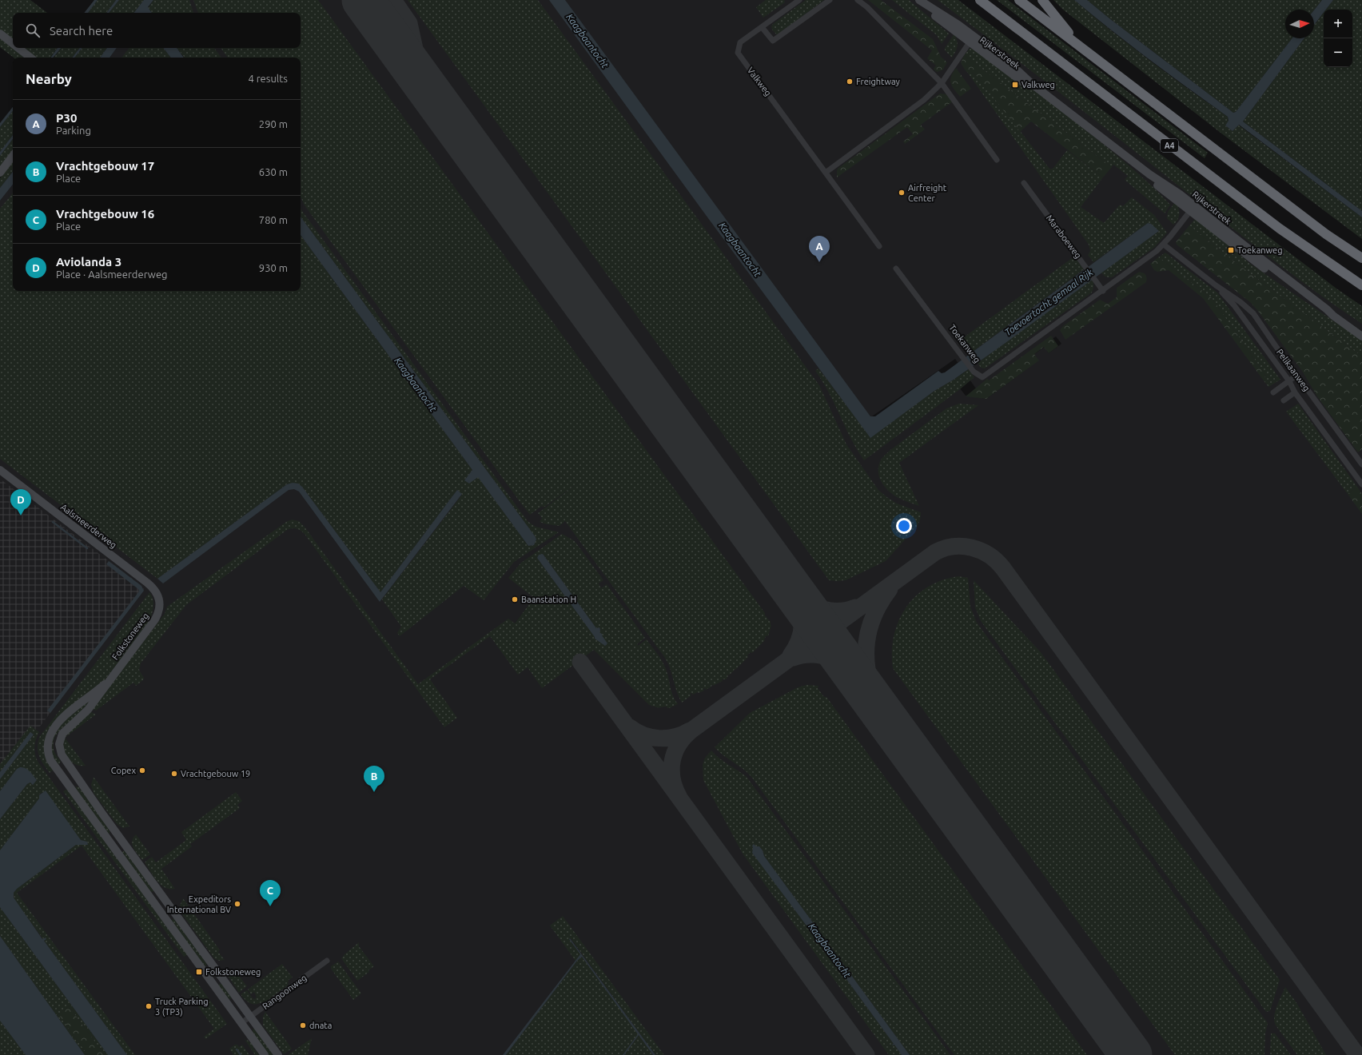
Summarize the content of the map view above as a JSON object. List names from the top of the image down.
{
  "streets": {
    "highway": ["A4"],
    "street": [
      "Rijkerstreek",
      "Valkweg",
      "Maraboeweg",
      "Toekanweg",
      "Pelikaanweg",
      "Aalsmeerderweg",
      "Folkstoneweg",
      "Rangoonweg"
    ]
  },
  "crossings": [
    ["Rijkerstreek", "Toekanweg"],
    ["Maraboeweg", "Toekanweg"],
    ["Toekanweg", "Pelikaanweg"],
    ["Aalsmeerderweg", "Folkstoneweg"],
    ["Folkstoneweg", "Rangoonweg"]
  ],
  "water": ["Kaagbaantocht", "Toevoertocht gemaal Rijk"],
  "places": {
    "other": [
      "Freightway",
      "Airfreight Center",
      "Baanstation H",
      "Copex",
      "Vrachtgebouw 19",
      "Expeditors International BV",
      "Truck Parking 3 (TP3)",
      "dnata"
    ],
    "transit": ["Valkweg", "Toekanweg", "Folkstoneweg"]
  },
  "north": "right",
  "page": {
    "map_buttons": ["+", "−"],
    "search": "Search here",
    "heading": ["Nearby", "4 results"],
    "list": [
      {
        "mark": "A",
        "name": "P30",
        "note": "Parking",
        "value": "290 m"
      },
      {
        "mark": "B",
        "name": "Vrachtgebouw 17",
        "note": "Place",
        "value": "630 m"
      },
      {
        "mark": "C",
        "name": "Vrachtgebouw 16",
        "note": "Place",
        "value": "780 m"
      },
      {
        "mark": "D",
        "name": "Aviolanda 3",
        "note": "Place · Aalsmeerderweg",
        "value": "930 m"
      }
    ],
    "pins": [
      "A",
      "D",
      "B",
      "C"
    ]
  }
}
